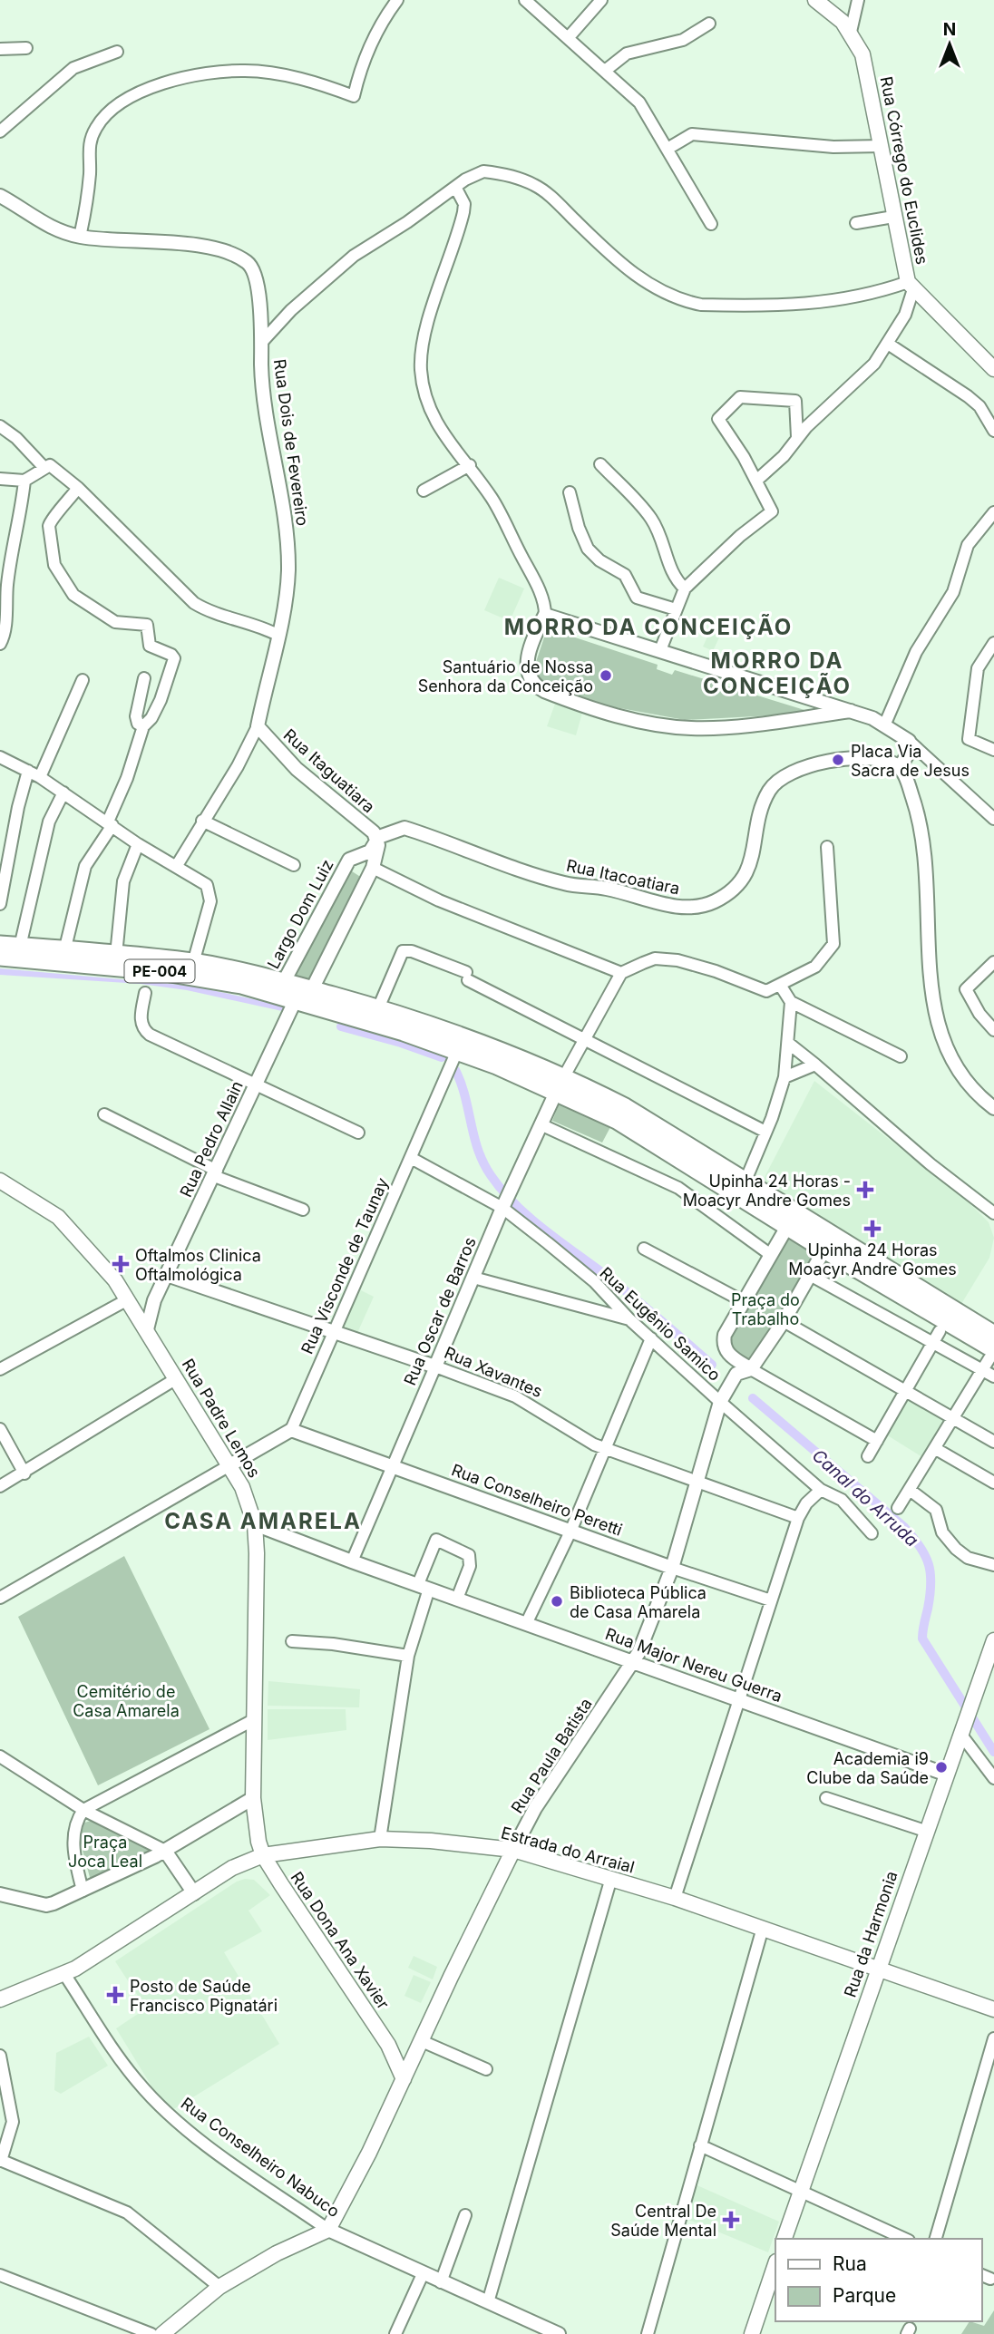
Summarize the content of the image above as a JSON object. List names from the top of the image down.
{
  "streets": {
    "main road": [
      "Rua Córrego do Euclides",
      "PE-004",
      "Rua Padre Lemos",
      "Rua Paula Batista",
      "Estrada do Arraial",
      "Rua da Harmonia",
      "Rua Dona Ana Xavier"
    ],
    "street": [
      "Rua Dois de Fevereiro",
      "Rua Itaguatiara",
      "Rua Itacoatiara",
      "Largo Dom Luiz",
      "Rua Pedro Allain",
      "Rua Visconde de Taunay",
      "Rua Oscar de Barros",
      "Rua Eugênio Samico",
      "Rua Xavantes",
      "Rua Conselheiro Peretti",
      "Rua Major Nereu Guerra",
      "Rua Conselheiro Nabuco"
    ]
  },
  "crossings": [
    ["Rua Dois de Fevereiro", "Rua Itaguatiara"],
    ["Rua Itaguatiara", "Rua Itacoatiara"],
    ["Rua Itaguatiara", "Largo Dom Luiz"],
    ["Rua Itacoatiara", "Largo Dom Luiz"],
    ["Largo Dom Luiz", "PE-004"],
    ["PE-004", "Rua Pedro Allain"],
    ["PE-004", "Rua Visconde de Taunay"],
    ["PE-004", "Rua Oscar de Barros"],
    ["Rua Pedro Allain", "Rua Xavantes"],
    ["Rua Pedro Allain", "Rua Padre Lemos"],
    ["Rua Visconde de Taunay", "Rua Eugênio Samico"],
    ["Rua Visconde de Taunay", "Rua Xavantes"],
    ["Rua Visconde de Taunay", "Rua Conselheiro Peretti"],
    ["Rua Oscar de Barros", "Rua Eugênio Samico"],
    ["Rua Oscar de Barros", "Rua Xavantes"],
    ["Rua Oscar de Barros", "Rua Conselheiro Peretti"],
    ["Rua Oscar de Barros", "Rua Major Nereu Guerra"],
    ["Rua Eugênio Samico", "Rua Paula Batista"],
    ["Rua Xavantes", "Rua Paula Batista"],
    ["Rua Padre Lemos", "Rua Major Nereu Guerra"],
    ["Rua Padre Lemos", "Estrada do Arraial"],
    ["Rua Padre Lemos", "Rua Dona Ana Xavier"],
    ["Rua Conselheiro Peretti", "Rua Paula Batista"],
    ["Rua Major Nereu Guerra", "Rua Paula Batista"],
    ["Rua Major Nereu Guerra", "Rua da Harmonia"],
    ["Rua Paula Batista", "Estrada do Arraial"],
    ["Rua Paula Batista", "Rua Dona Ana Xavier"],
    ["Rua Paula Batista", "Rua Conselheiro Nabuco"],
    ["Estrada do Arraial", "Rua da Harmonia"],
    ["Estrada do Arraial", "Rua Dona Ana Xavier"],
    ["Estrada do Arraial", "Rua Conselheiro Nabuco"]
  ],
  "districts": ["MORRO DA CONCEIÇÃO", "MORRO DA CONCEIÇÃO", "CASA AMARELA"],
  "water": ["Canal do Arruda"],
  "parks": ["Praça do Trabalho", "Cemitério de Casa Amarela", "Praça Joca Leal"],
  "places": {
    "other": [
      "Santuário de Nossa Senhora da Conceição",
      "Placa Via Sacra de Jesus",
      "Biblioteca Pública de Casa Amarela",
      "Academia i9 Clube da Saúde"
    ],
    "health": [
      "Upinha 24 Horas - Moacyr Andre Gomes",
      "Upinha 24 Horas Moacyr Andre Gomes",
      "Oftalmos Clinica Oftalmológica",
      "Posto de Saúde Francisco Pignatári",
      "Central De Saúde Mental"
    ]
  },
  "legend": ["Rua", "Parque"],
  "north": "top"
}
